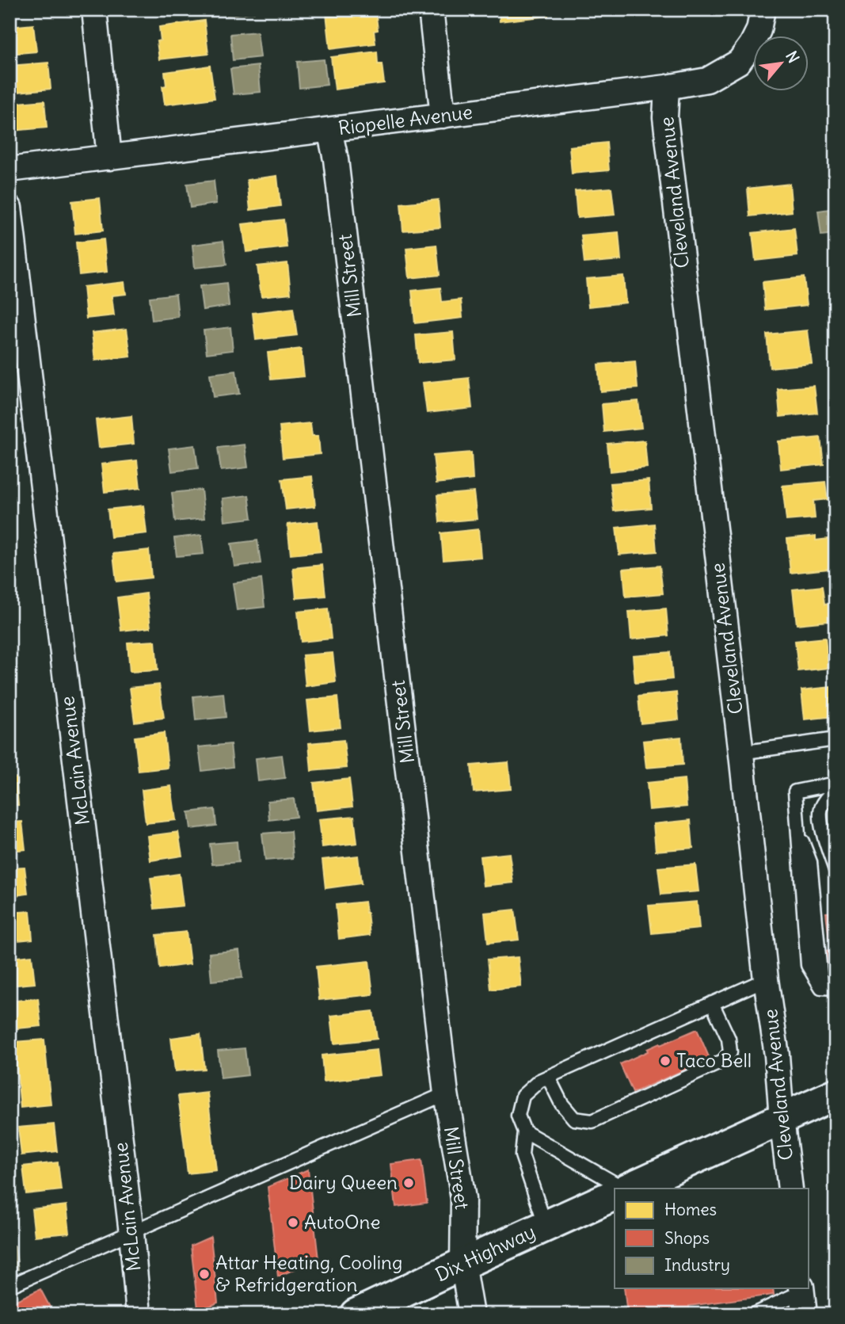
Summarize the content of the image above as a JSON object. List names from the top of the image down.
{
  "streets": {
    "main road": ["Dix Highway"],
    "street": [
      "Riopelle Avenue",
      "Cleveland Avenue",
      "Mill Street",
      "McLain Avenue"
    ]
  },
  "crossings": [
    ["Riopelle Avenue", "Cleveland Avenue"],
    ["Riopelle Avenue", "Mill Street"],
    ["Mill Street", "Dix Highway"]
  ],
  "places": [
    "Taco Bell",
    "Dairy Queen",
    "AutoOne",
    "Attar Heating, Cooling & Refridgeration"
  ],
  "legend": ["Homes", "Shops", "Industry"],
  "north": "top right"
}
